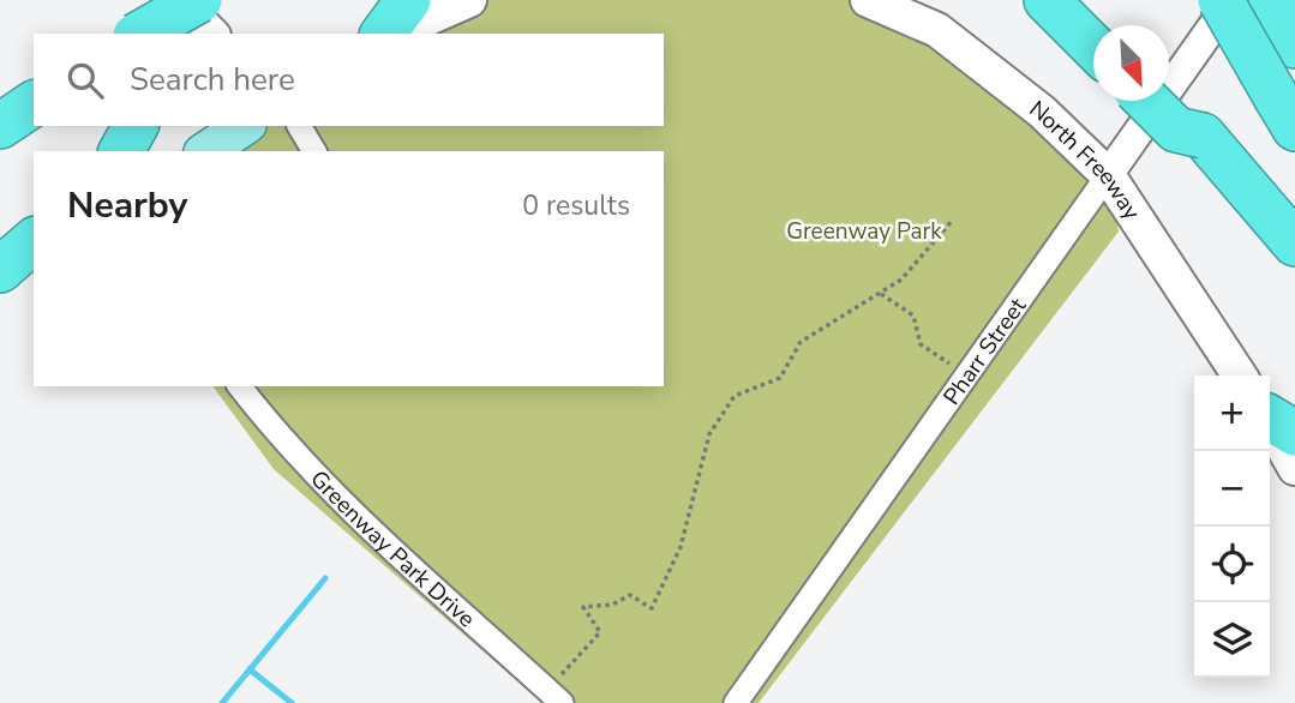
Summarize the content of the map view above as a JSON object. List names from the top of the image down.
{
  "streets": {
    "main road": ["North Freeway"],
    "street": ["Pharr Street", "Greenway Park Drive"]
  },
  "crossings": [
    ["North Freeway", "Pharr Street"]
  ],
  "parks": ["Greenway Park"],
  "north": "bottom right",
  "page": {
    "search": "Search here",
    "heading": ["Nearby", "0 results"],
    "map_buttons": ["+", "−"]
  }
}
